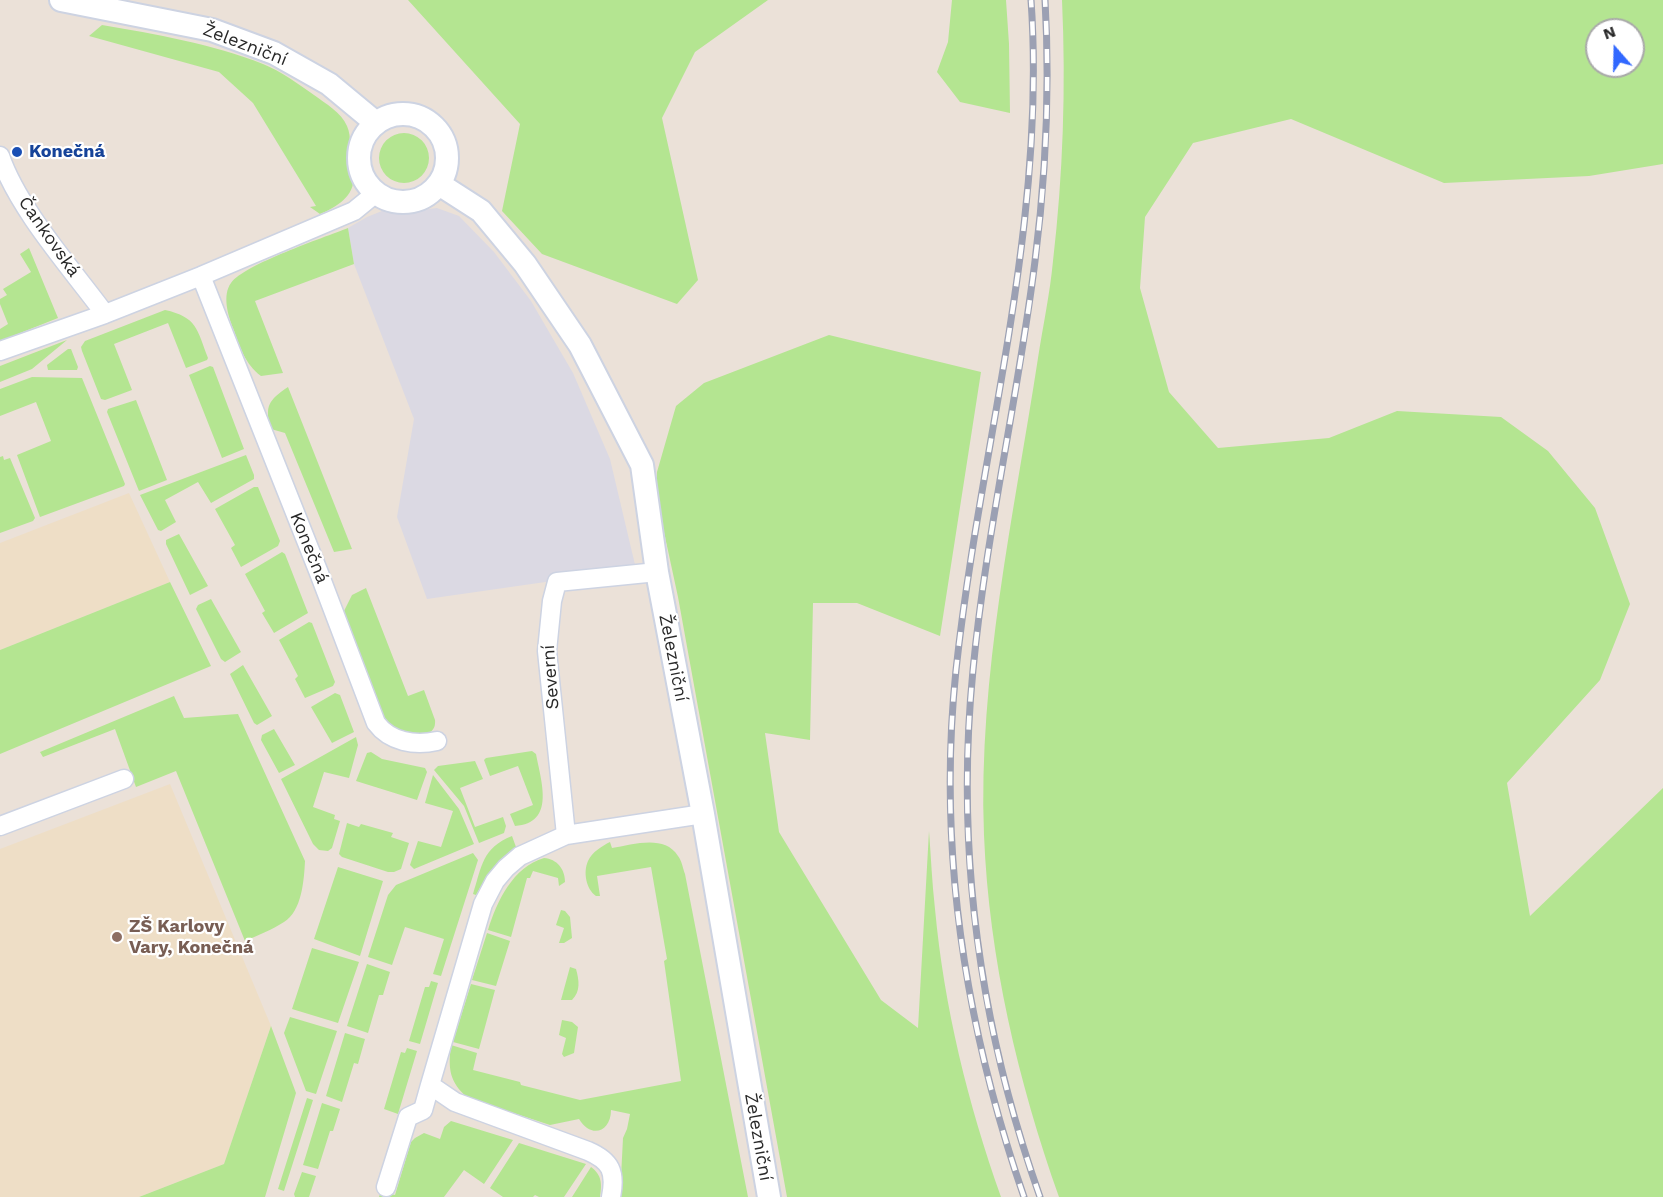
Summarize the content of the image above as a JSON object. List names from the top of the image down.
{
  "streets": {
    "street": [
      "Železniční",
      "Čankovská",
      "Konečná",
      "Severní"
    ]
  },
  "crossings": [
    ["Železniční", "Severní"]
  ],
  "places": ["Konečná", "ZŠ Karlovy Vary, Konečná"],
  "north": "top"
}
